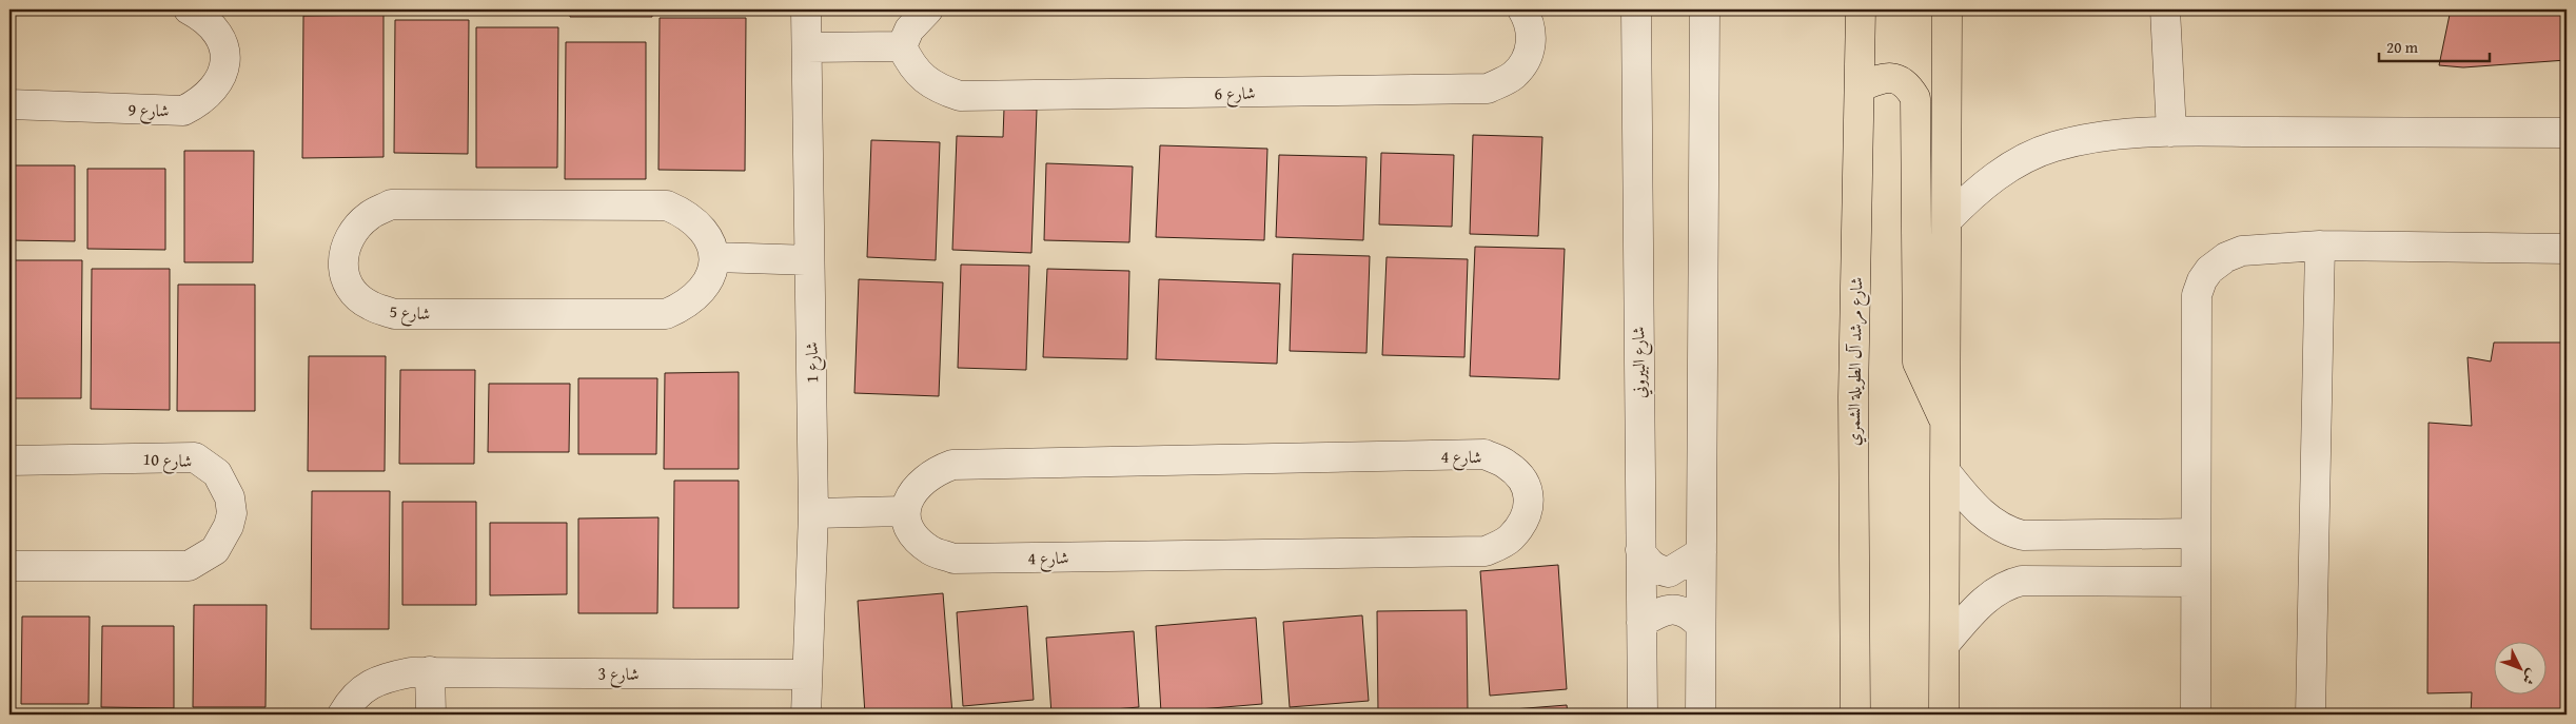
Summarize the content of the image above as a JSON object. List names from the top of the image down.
{
  "streets": {
    "main road": ["شارع مرشد آل الطويلة الشمري"],
    "street": [
      "شارع 6",
      "شارع 9",
      "شارع 5",
      "شارع 1",
      "شارع البيروني",
      "شارع 4",
      "شارع 10",
      "شارع 3"
    ]
  },
  "crossings": [
    ["شارع 1", "شارع 3"]
  ],
  "scale_bar": "20 m",
  "north": "bottom right"
}
